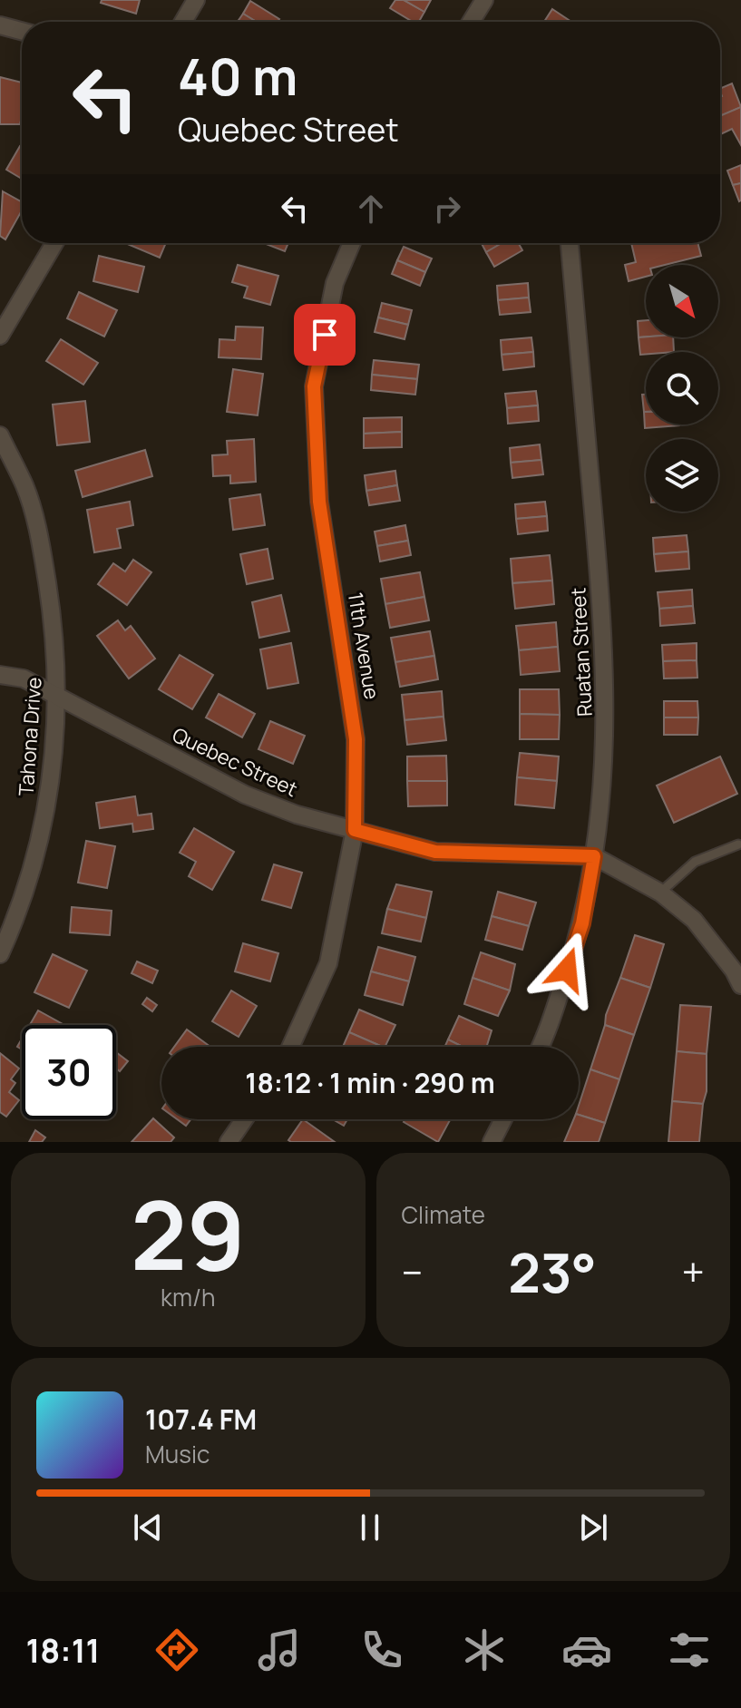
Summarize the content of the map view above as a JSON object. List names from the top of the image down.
{
  "streets": {
    "street": [
      "11th Avenue",
      "Ruatan Street",
      "Tahona Drive",
      "Quebec Street"
    ]
  },
  "crossings": [
    ["11th Avenue", "Quebec Street"],
    ["Ruatan Street", "Quebec Street"],
    ["Tahona Drive", "Quebec Street"]
  ],
  "north": "bottom right",
  "page": {
    "turn": ["40 m", "Quebec Street"],
    "limit": "30",
    "trip": "18:12 · 1 min · 290 m",
    "tile": [
      ["29", "km/h"],
      "Climate"
    ],
    "heat": ["−", "23°", "+"],
    "song": ["107.4 FM", "Music"],
    "tabs": "18:11"
  }
}
